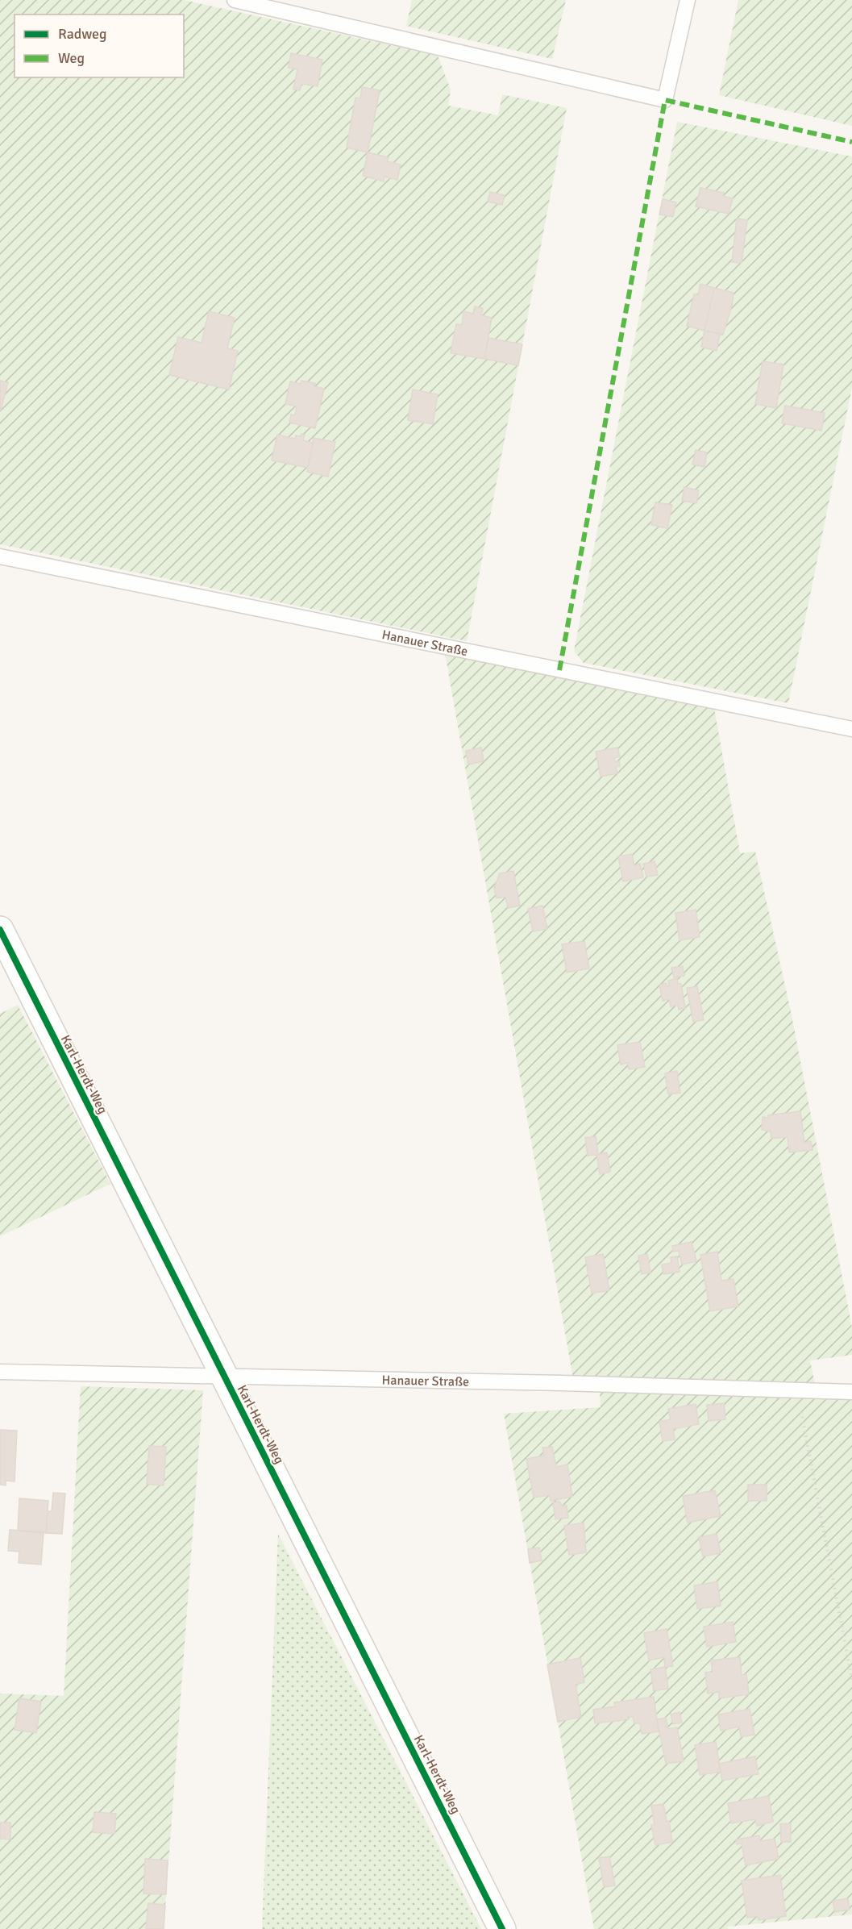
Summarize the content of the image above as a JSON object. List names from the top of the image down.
{
  "streets": {
    "street": ["Karl-Herdt-Weg"],
    "lane": ["Hanauer Straße"]
  },
  "crossings": [
    ["Hanauer Straße", "Karl-Herdt-Weg"]
  ],
  "legend": ["Radweg", "Weg"]
}
